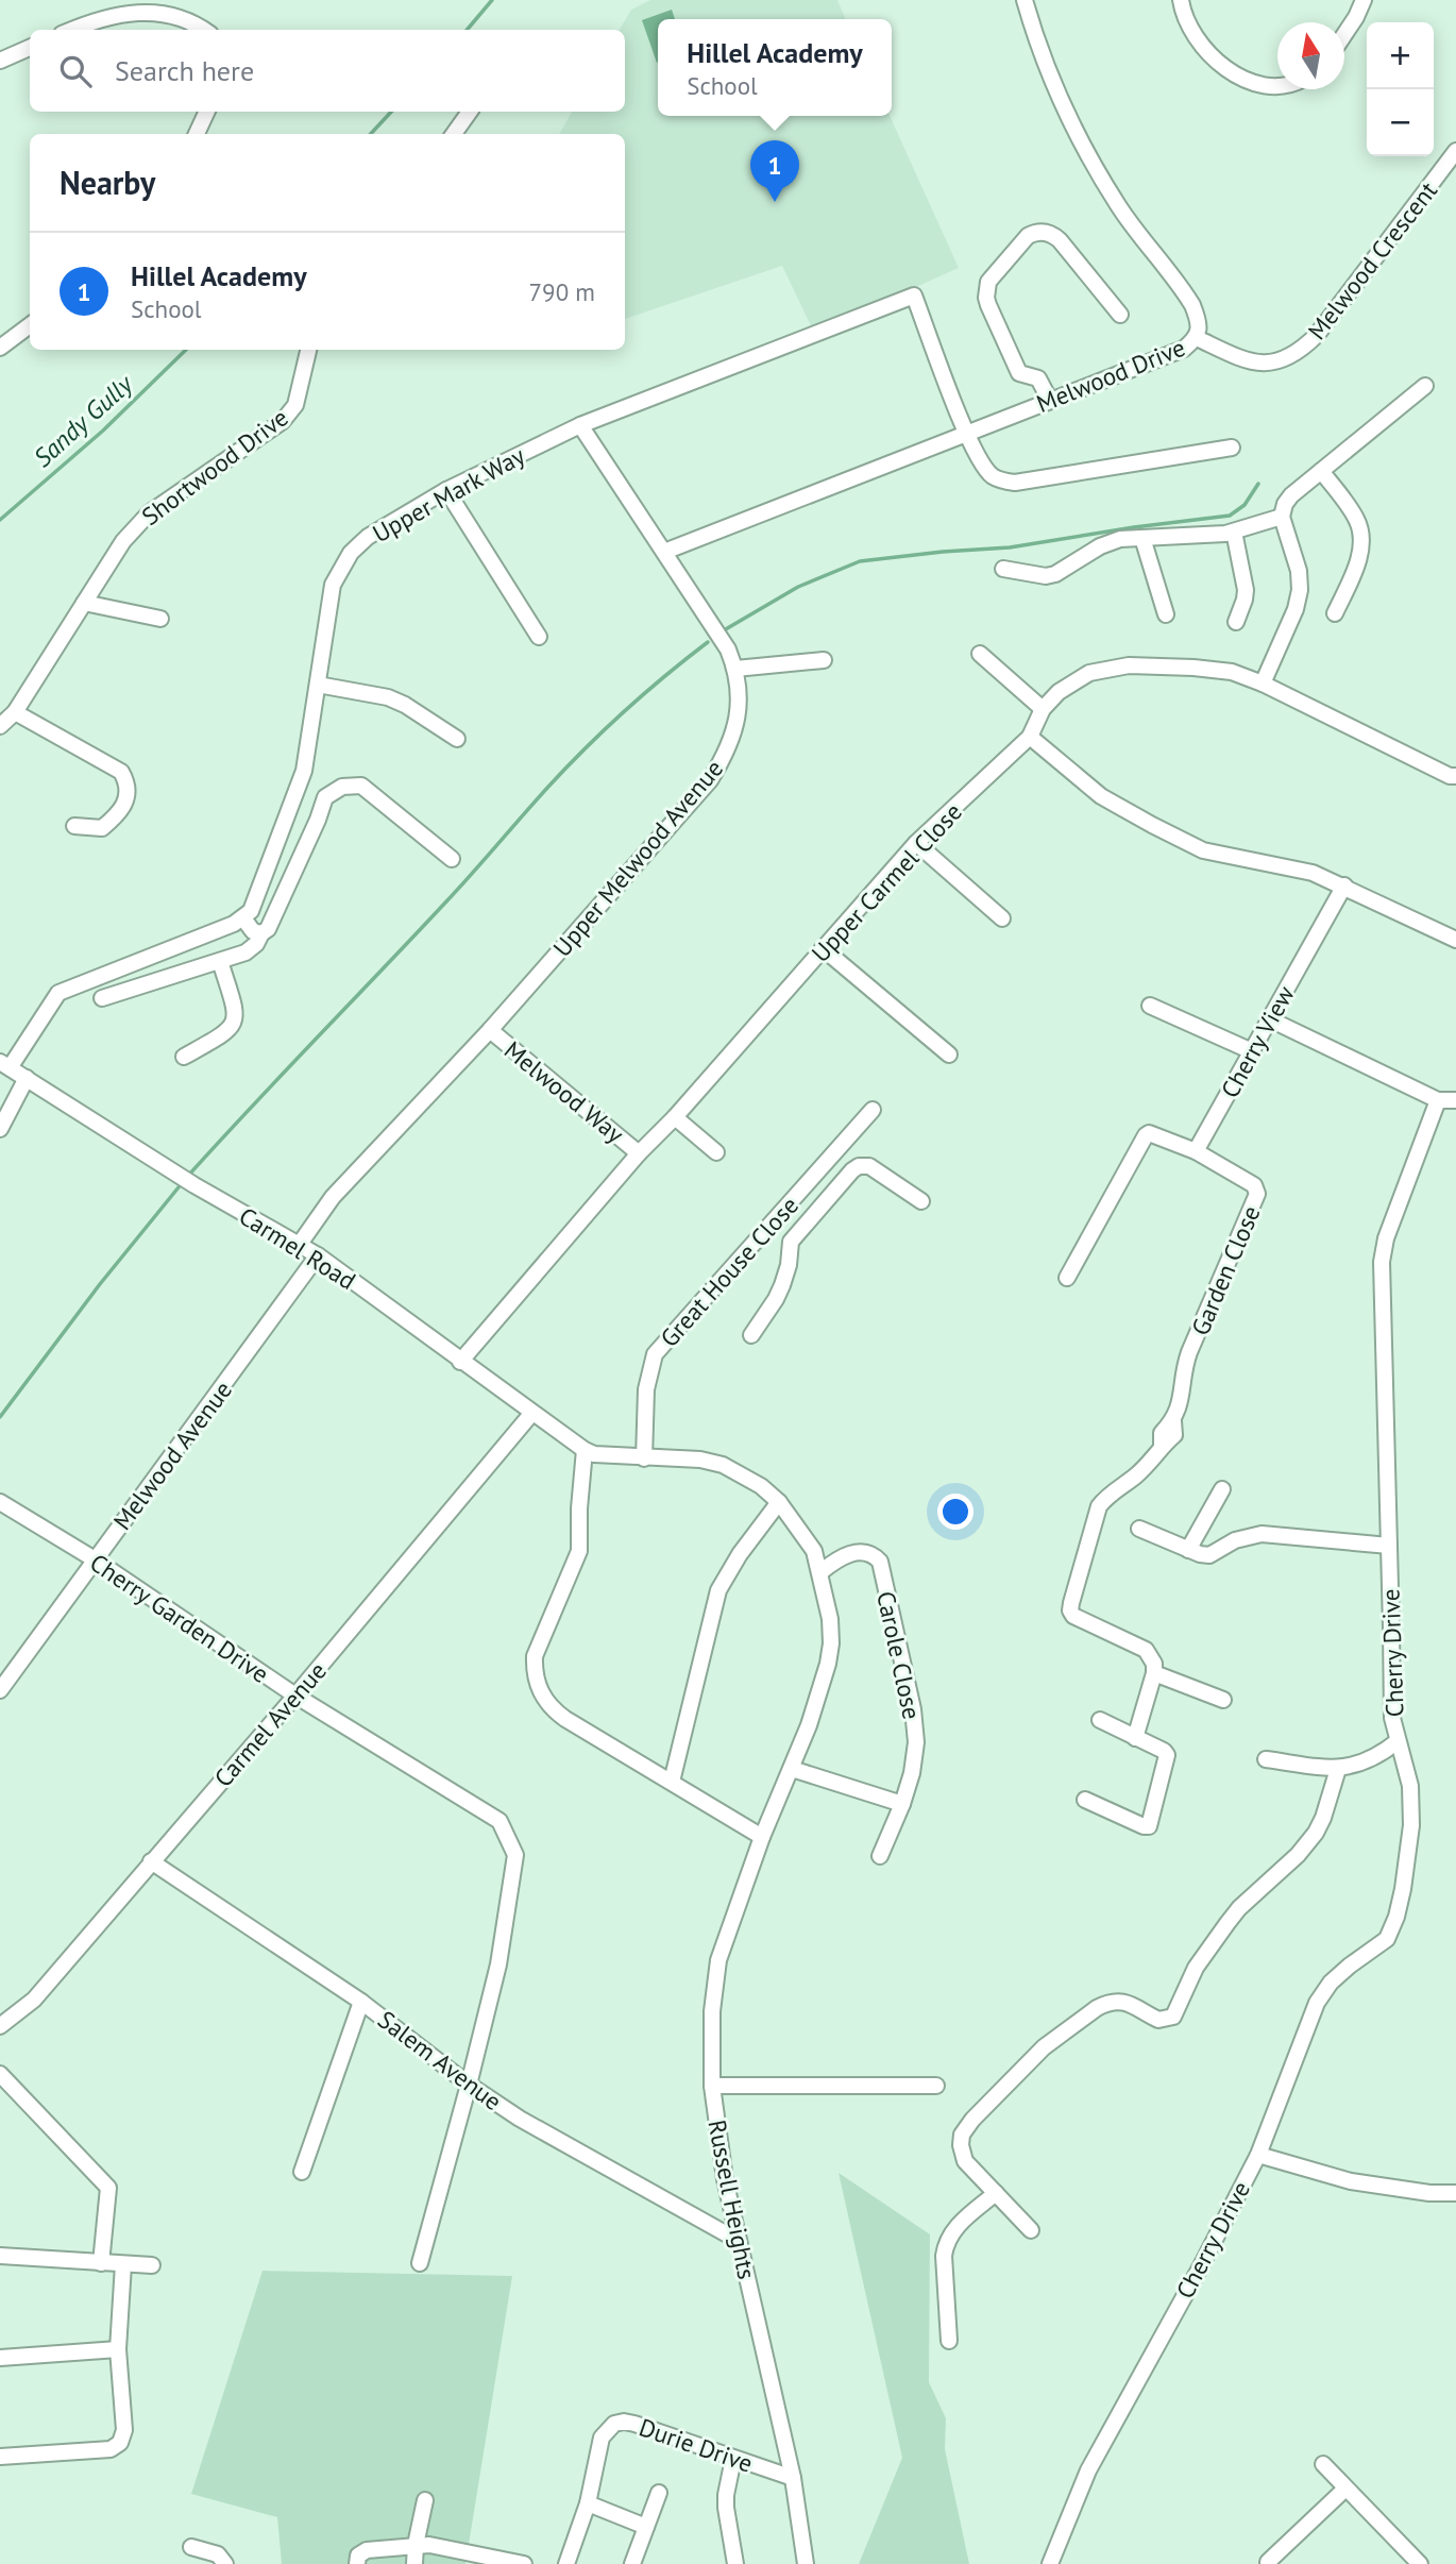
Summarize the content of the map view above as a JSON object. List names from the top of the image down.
{
  "streets": {
    "street": [
      "Melwood Crescent",
      "Melwood Drive",
      "Shortwood Drive",
      "Upper Mark Way",
      "Upper Melwood Avenue",
      "Upper Carmel Close",
      "Cherry View",
      "Melwood Way",
      "Carmel Road",
      "Garden Close",
      "Great House Close",
      "Melwood Avenue",
      "Cherry Garden Drive",
      "Cherry Drive",
      "Carole Close",
      "Carmel Avenue",
      "Salem Avenue",
      "Russell Heights",
      "Durie Drive"
    ]
  },
  "crossings": [
    ["Melwood Crescent", "Melwood Drive"],
    ["Melwood Drive", "Upper Mark Way"],
    ["Melwood Drive", "Upper Melwood Avenue"],
    ["Upper Mark Way", "Upper Melwood Avenue"],
    ["Upper Melwood Avenue", "Melwood Way"],
    ["Upper Melwood Avenue", "Carmel Road"],
    ["Upper Carmel Close", "Melwood Way"],
    ["Upper Carmel Close", "Carmel Road"],
    ["Cherry View", "Garden Close"],
    ["Carmel Road", "Melwood Avenue"],
    ["Carmel Road", "Carmel Avenue"],
    ["Carmel Road", "Russell Heights"],
    ["Great House Close", "Russell Heights"],
    ["Melwood Avenue", "Cherry Garden Drive"],
    ["Cherry Garden Drive", "Carmel Avenue"],
    ["Cherry Garden Drive", "Salem Avenue"],
    ["Carole Close", "Russell Heights"],
    ["Carmel Avenue", "Salem Avenue"],
    ["Salem Avenue", "Russell Heights"],
    ["Russell Heights", "Durie Drive"]
  ],
  "water": ["Sandy Gully"],
  "north": "top",
  "page": {
    "popup": ["Hillel Academy", "School"],
    "map_buttons": ["+", "−"],
    "search": "Search here",
    "heading": "Nearby",
    "pins": "1",
    "list": [
      {
        "mark": "1",
        "name": "Hillel Academy",
        "note": "School",
        "value": "790 m"
      }
    ]
  }
}
